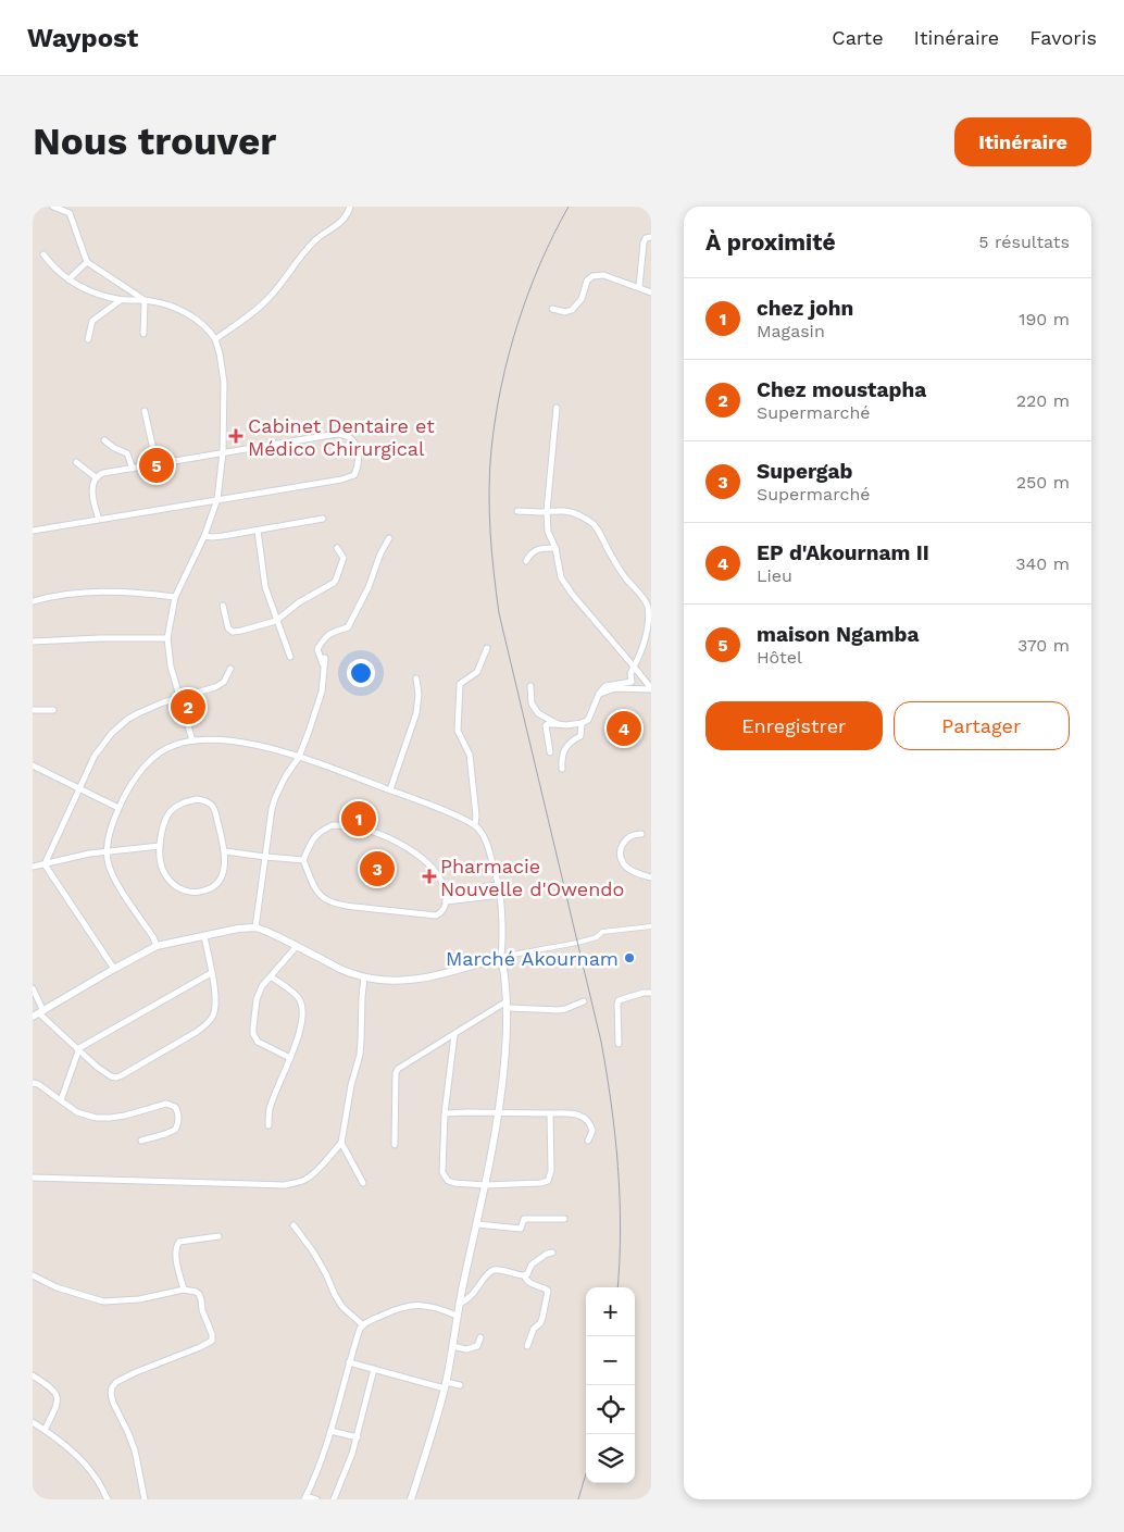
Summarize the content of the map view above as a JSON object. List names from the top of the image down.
{
  "places": {
    "health": ["Cabinet Dentaire et Médico Chirurgical", "Pharmacie Nouvelle d'Owendo"],
    "other": ["Marché Akournam"]
  },
  "page": {
    "header": "Waypost",
    "nav": ["Carte", "Itinéraire", "Favoris"],
    "buttons": [
      "Itinéraire",
      ["Enregistrer", "Partager"]
    ],
    "title": "Nous trouver",
    "heading": ["À proximité", "5 résultats"],
    "list": [
      {
        "mark": "1",
        "name": "chez john",
        "note": "Magasin",
        "value": "190 m"
      },
      {
        "mark": "2",
        "name": "Chez moustapha",
        "note": "Supermarché",
        "value": "220 m"
      },
      {
        "mark": "3",
        "name": "Supergab",
        "note": "Supermarché",
        "value": "250 m"
      },
      {
        "mark": "4",
        "name": "EP d'Akournam II",
        "note": "Lieu",
        "value": "340 m"
      },
      {
        "mark": "5",
        "name": "maison Ngamba",
        "note": "Hôtel",
        "value": "370 m"
      }
    ],
    "pins": [
      "5",
      "2",
      "4",
      "1",
      "3"
    ],
    "map_buttons": ["+", "−"]
  }
}
